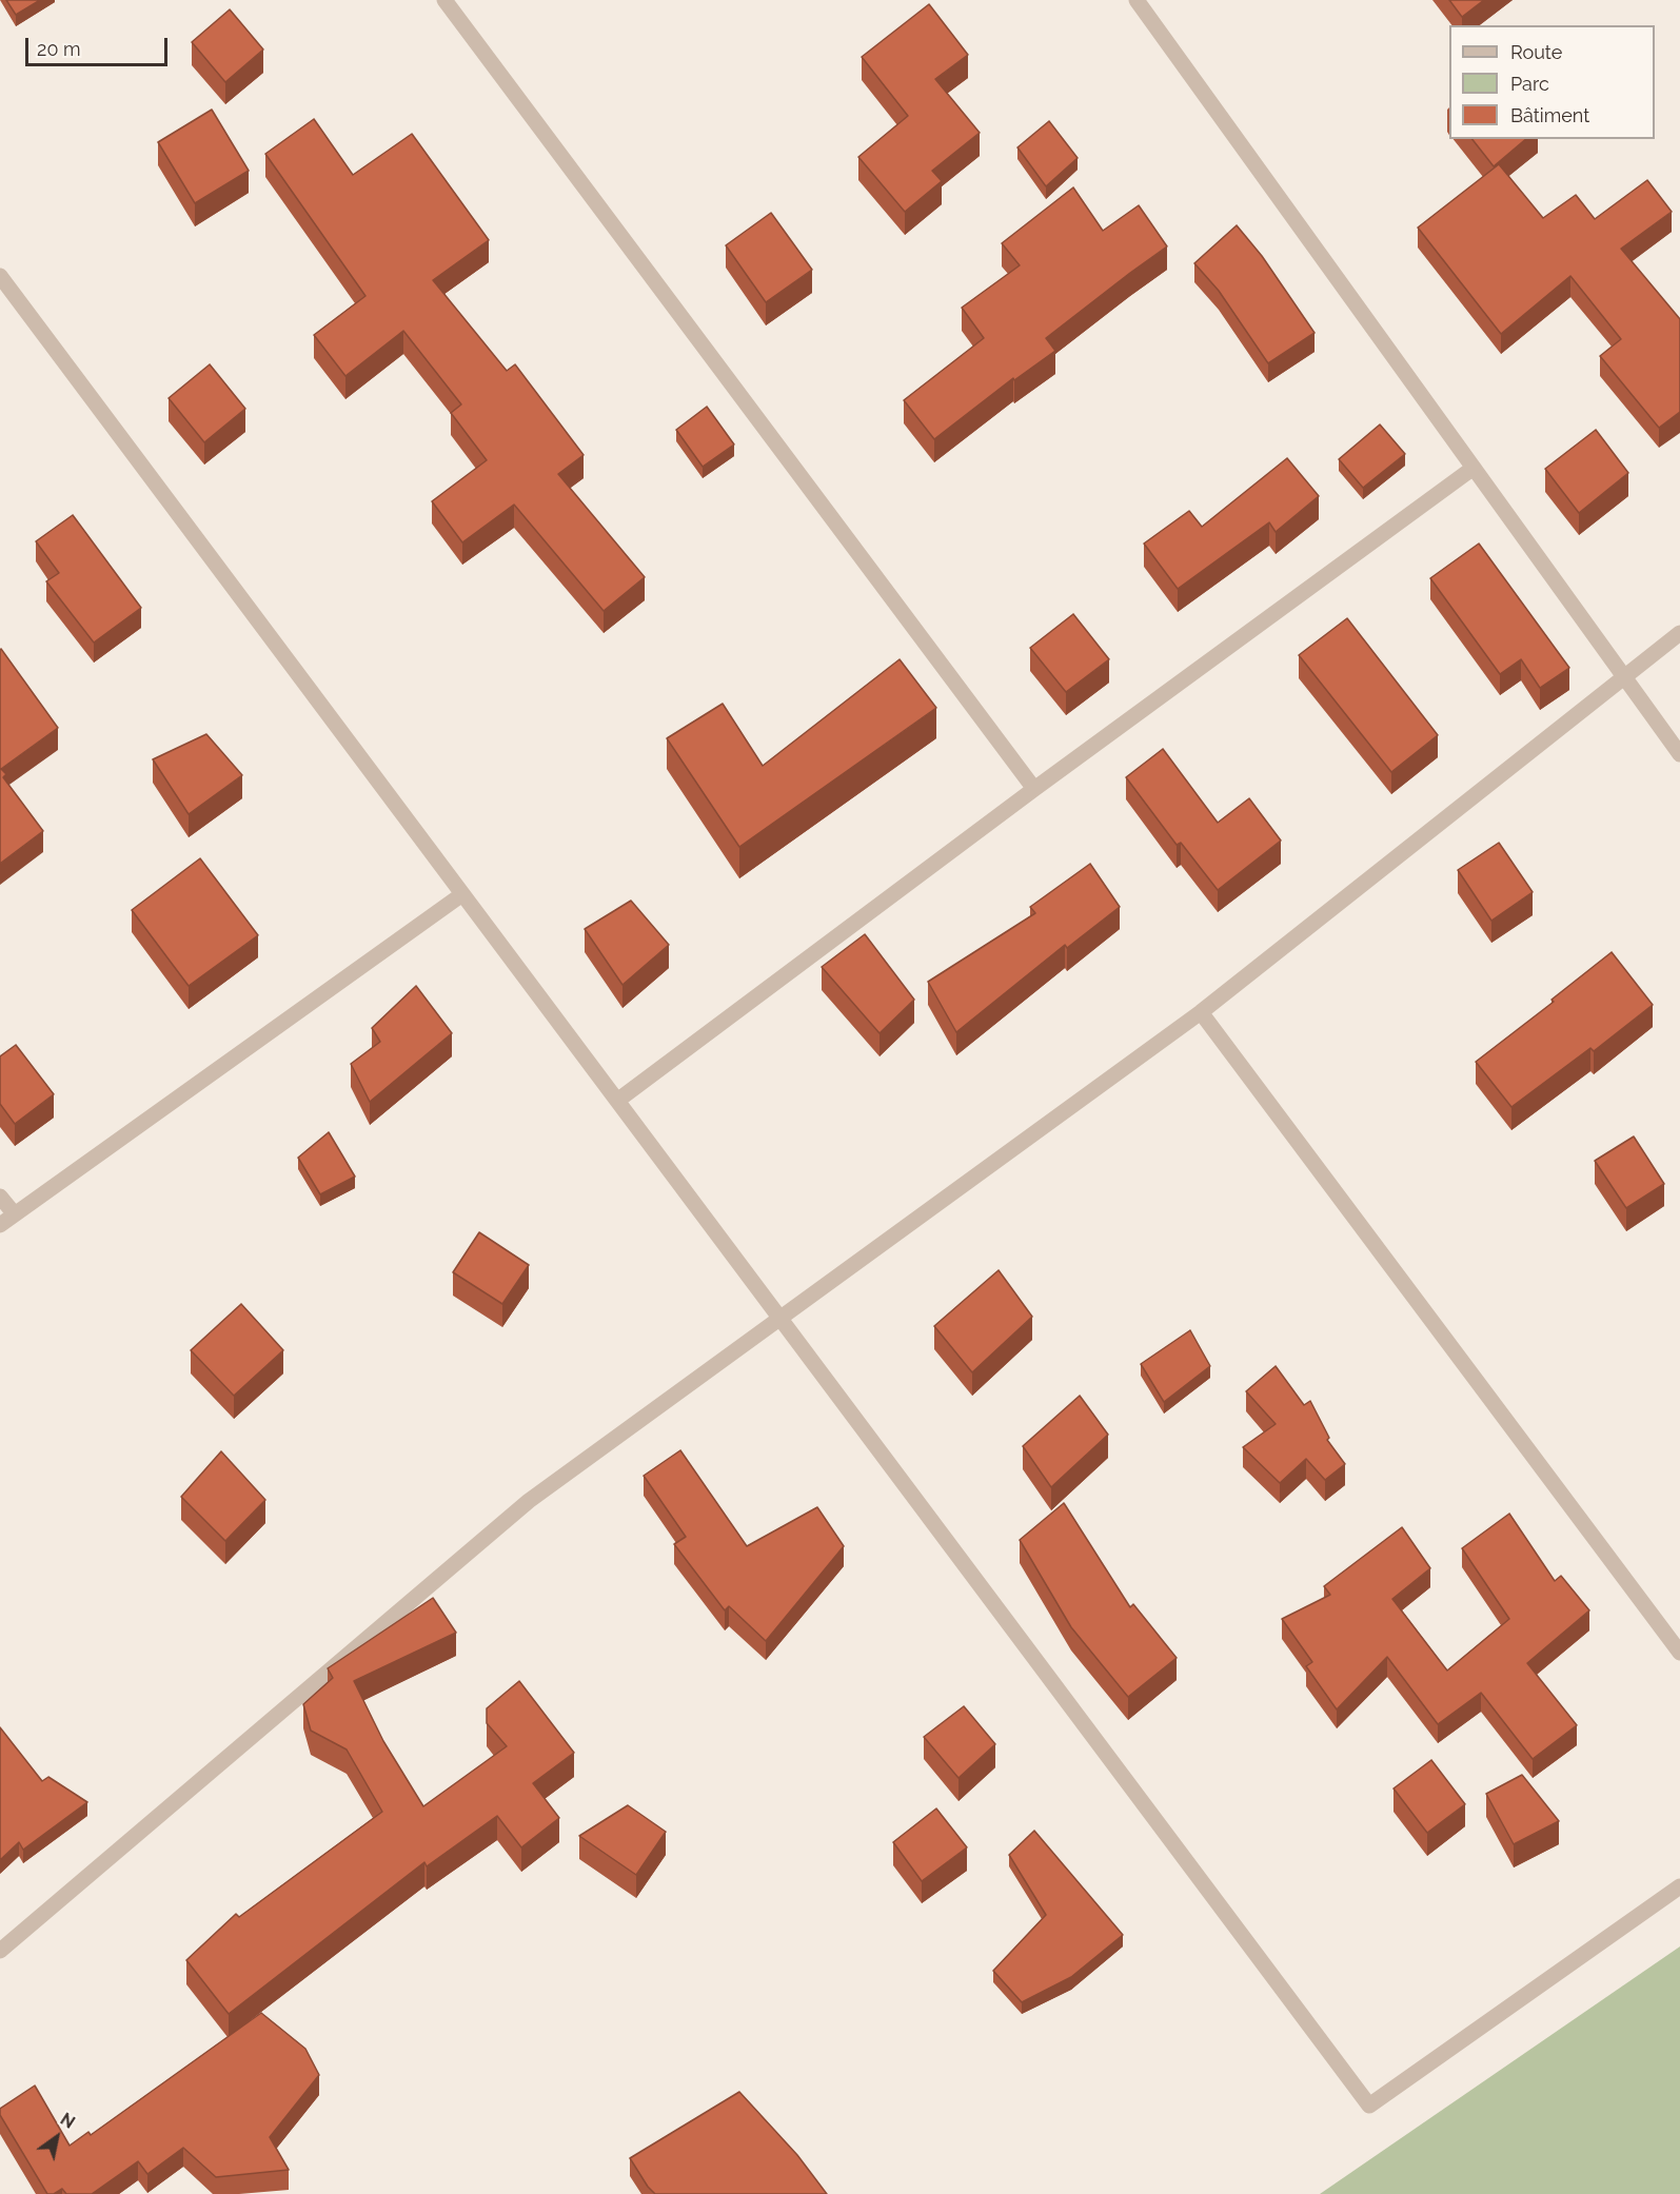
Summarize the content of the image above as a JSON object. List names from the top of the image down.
{
  "legend": ["Route", "Parc", "Bâtiment"],
  "scale_bar": "20 m",
  "north": "top right"
}
